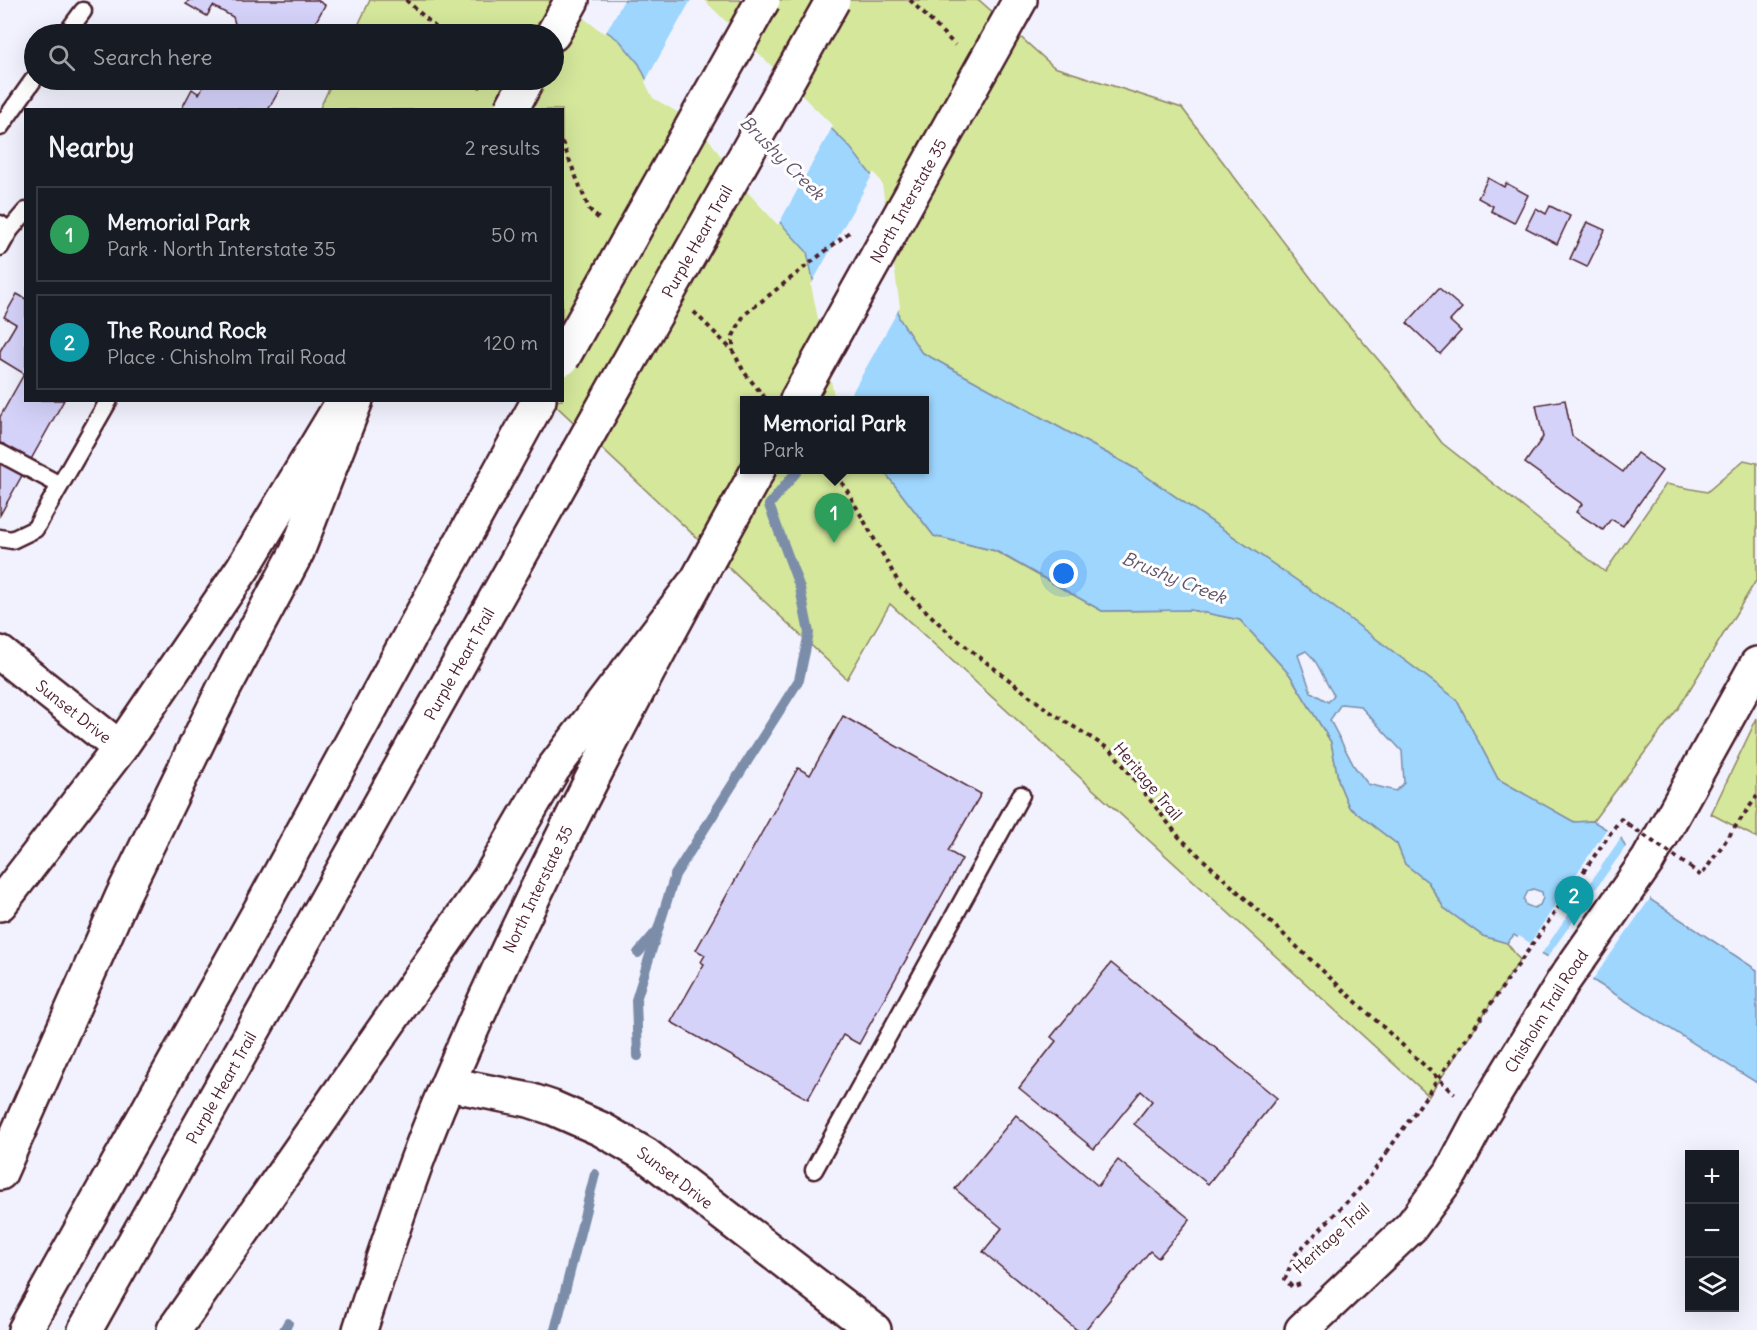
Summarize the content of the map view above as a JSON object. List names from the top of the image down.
{
  "streets": {
    "main road": [
      "North Interstate 35",
      "Purple Heart Trail",
      "Sunset Drive",
      "Chisholm Trail Road"
    ],
    "path": ["Heritage Trail"]
  },
  "crossings": [
    ["North Interstate 35", "Sunset Drive"]
  ],
  "water": ["Brushy Creek"],
  "page": {
    "search": "Search here",
    "heading": ["Nearby", "2 results"],
    "list": [
      {
        "mark": "1",
        "name": "Memorial Park",
        "note": "Park · North Interstate 35",
        "value": "50 m"
      },
      {
        "mark": "2",
        "name": "The Round Rock",
        "note": "Place · Chisholm Trail Road",
        "value": "120 m"
      }
    ],
    "popup": ["Memorial Park", "Park"],
    "pins": ["1", "2"],
    "map_buttons": ["+", "−"]
  }
}
